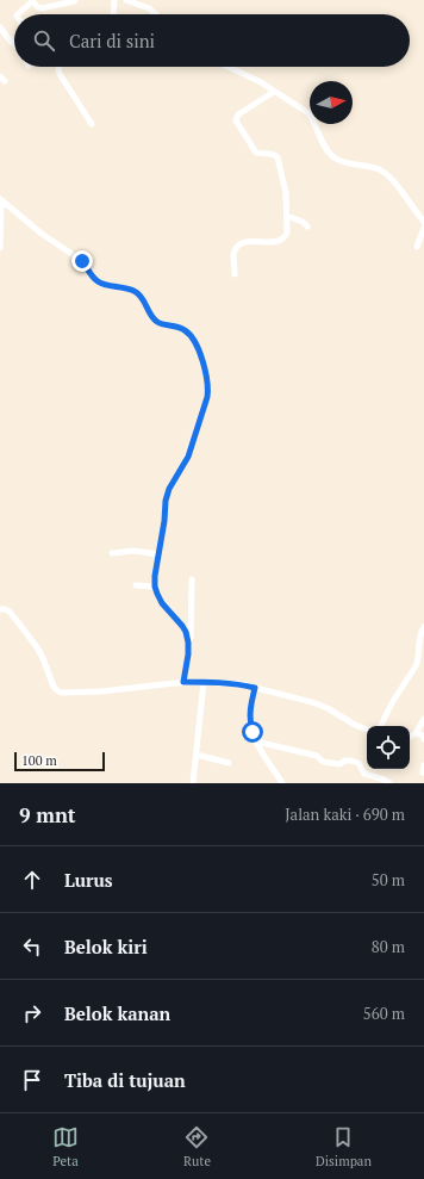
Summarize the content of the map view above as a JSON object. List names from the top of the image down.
{
  "scale_bar": "100 m",
  "north": "right",
  "page": {
    "search": "Cari di sini",
    "scale": "100 m",
    "heading": ["9 mnt", "Jalan kaki · 690 m"],
    "list": [
      ["Lurus", "50 m"],
      ["Belok kiri", "80 m"],
      ["Belok kanan", "560 m"],
      "Tiba di tujuan"
    ],
    "nav": ["Peta", "Rute", "Disimpan"]
  }
}
